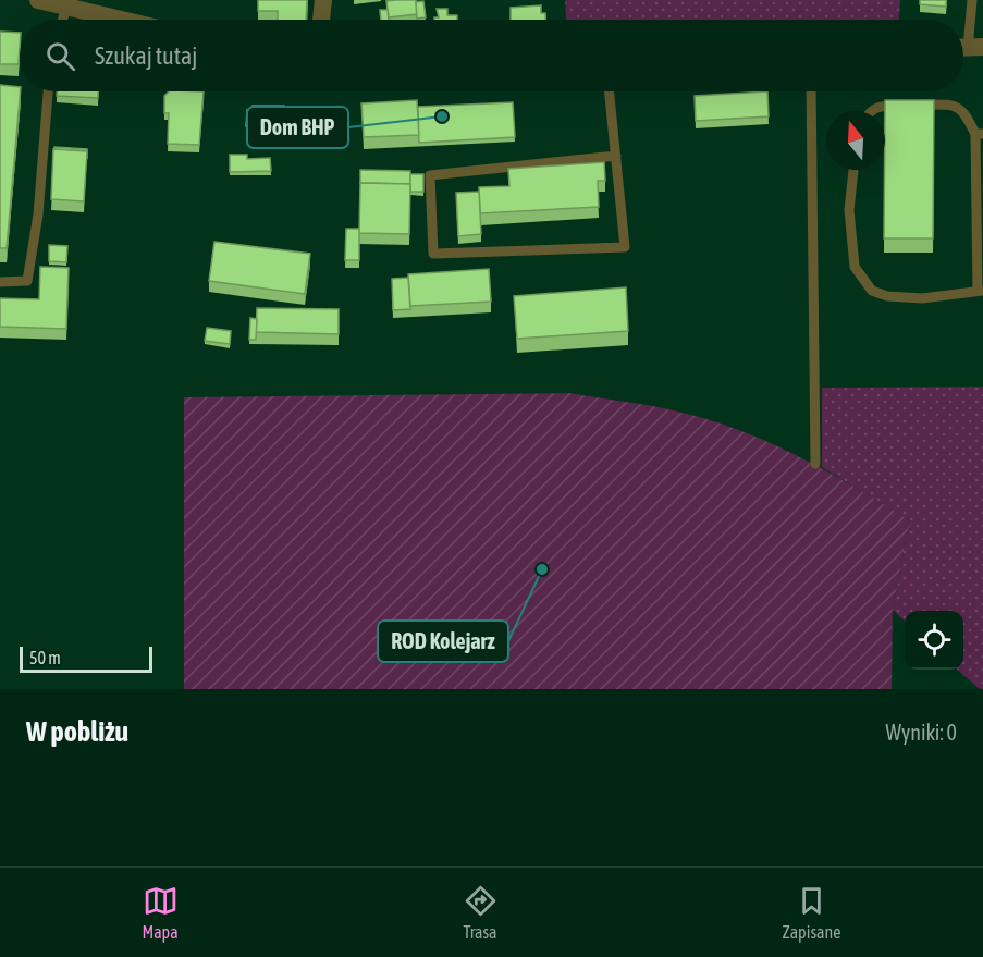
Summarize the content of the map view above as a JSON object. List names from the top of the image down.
{
  "places": ["Dom BHP", "ROD Kolejarz"],
  "scale_bar": "50 m",
  "north": "top",
  "page": {
    "search": "Szukaj tutaj",
    "scale": "50 m",
    "heading": ["W pobliżu", "Wyniki: 0"],
    "nav": ["Mapa", "Trasa", "Zapisane"]
  }
}
